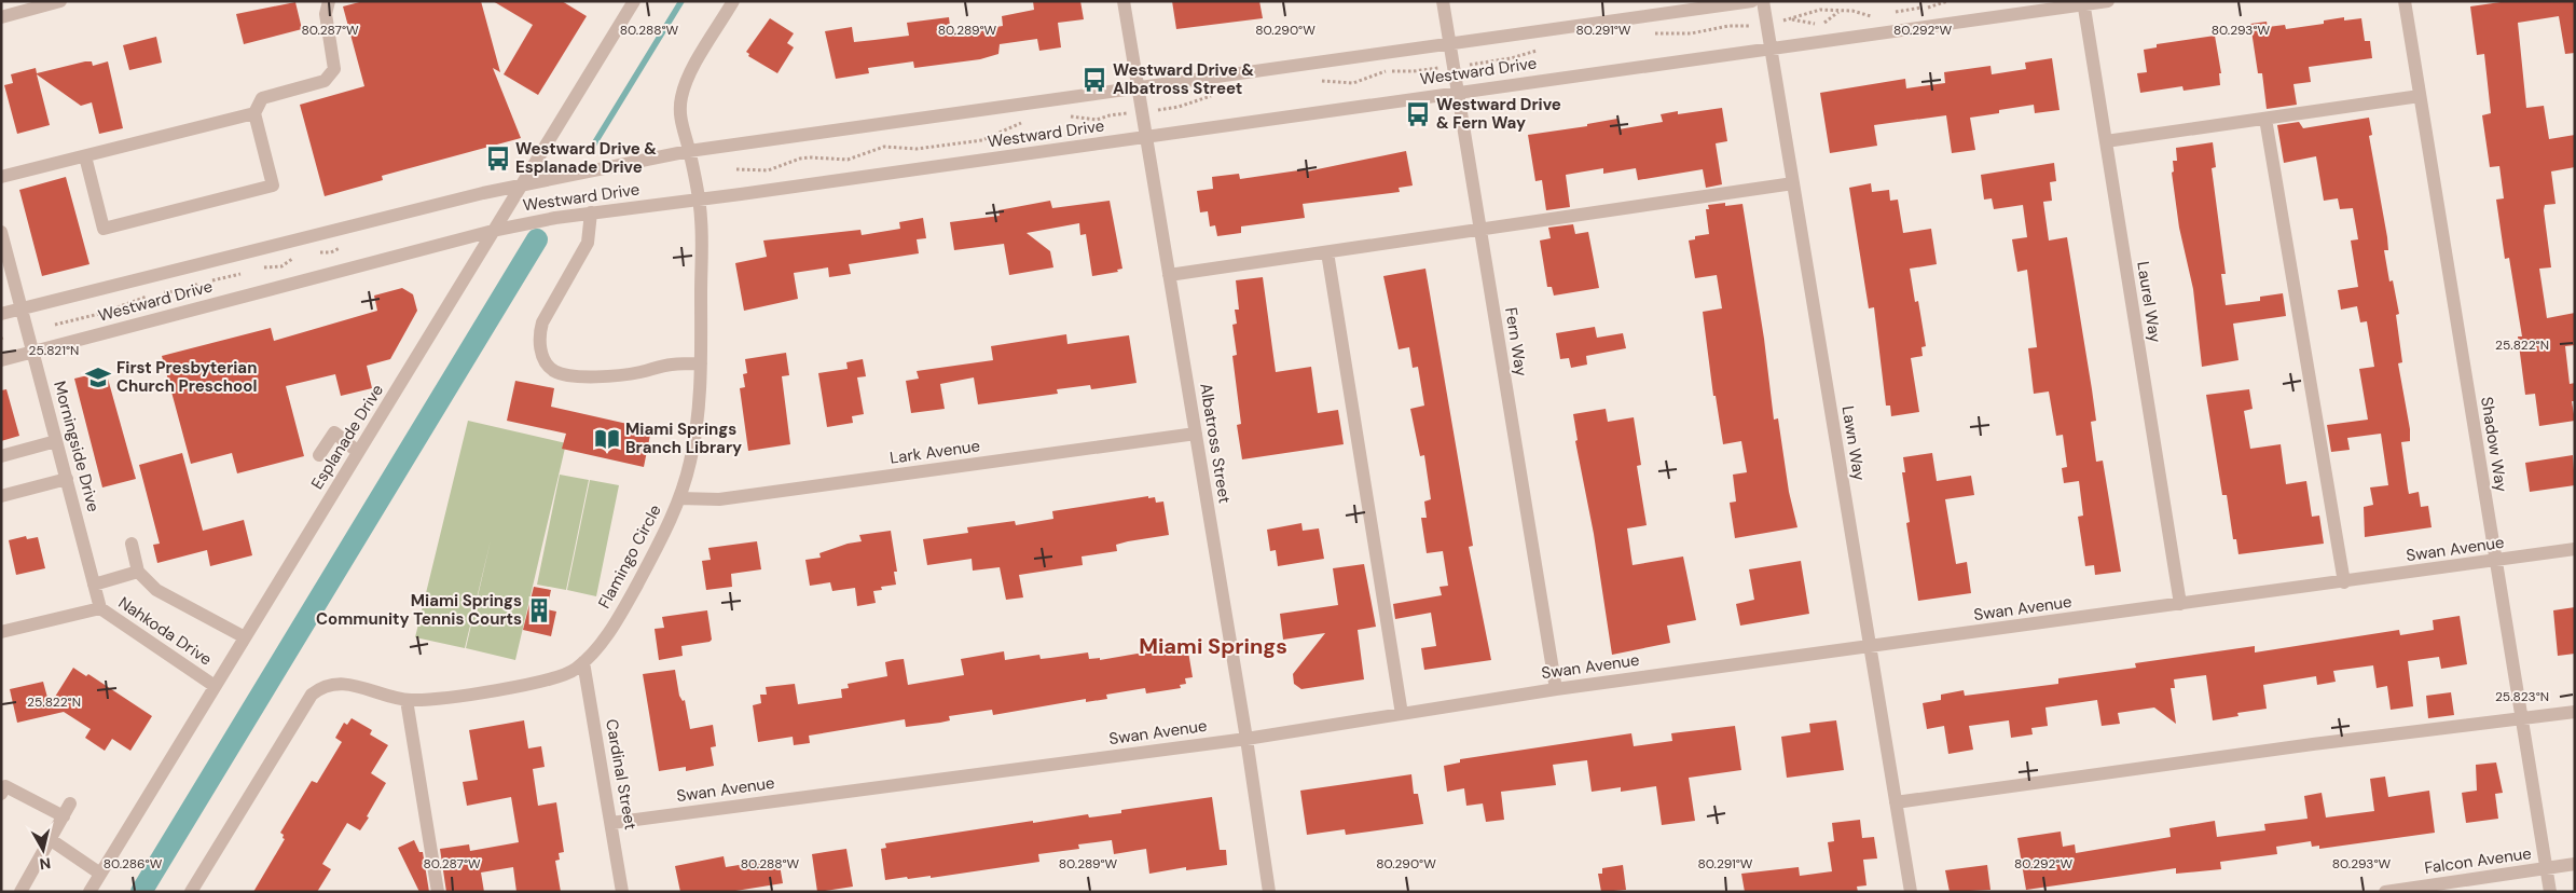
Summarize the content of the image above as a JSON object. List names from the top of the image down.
{
  "streets": {
    "street": [
      "Westward Drive",
      "Laurel Way",
      "Fern Way",
      "Esplanade Drive",
      "Albatross Street",
      "Lawn Way",
      "Shadow Way",
      "Morningside Drive",
      "Lark Avenue",
      "Swan Avenue",
      "Flamingo Circle",
      "Nahkoda Drive",
      "Cardinal Street",
      "Falcon Avenue"
    ]
  },
  "crossings": [
    ["Westward Drive", "Laurel Way"],
    ["Westward Drive", "Fern Way"],
    ["Westward Drive", "Esplanade Drive"],
    ["Westward Drive", "Albatross Street"],
    ["Westward Drive", "Lawn Way"],
    ["Westward Drive", "Morningside Drive"],
    ["Westward Drive", "Flamingo Circle"],
    ["Laurel Way", "Swan Avenue"],
    ["Fern Way", "Swan Avenue"],
    ["Esplanade Drive", "Nahkoda Drive"],
    ["Albatross Street", "Lark Avenue"],
    ["Albatross Street", "Swan Avenue"],
    ["Lawn Way", "Swan Avenue"],
    ["Shadow Way", "Swan Avenue"],
    ["Shadow Way", "Falcon Avenue"],
    ["Morningside Drive", "Nahkoda Drive"],
    ["Lark Avenue", "Flamingo Circle"],
    ["Swan Avenue", "Cardinal Street"],
    ["Flamingo Circle", "Cardinal Street"]
  ],
  "districts": ["Miami Springs"],
  "places": {
    "bus stop": ["Westward Drive & Albatross Street", "Westward Drive & Fern Way", "Westward Drive & Esplanade Drive"],
    "school or university": ["First Presbyterian Church Preschool"],
    "library": ["Miami Springs Branch Library"],
    "building": ["Miami Springs Community Tennis Courts"]
  },
  "north": "bottom",
  "coordinates": [
    "80.287°W",
    "80.288°W",
    "80.289°W",
    "80.290°W",
    "80.291°W",
    "80.292°W",
    "80.293°W",
    "25.822°N",
    "25.821°N",
    "25.823°N",
    "80.286°W"
  ]
}
